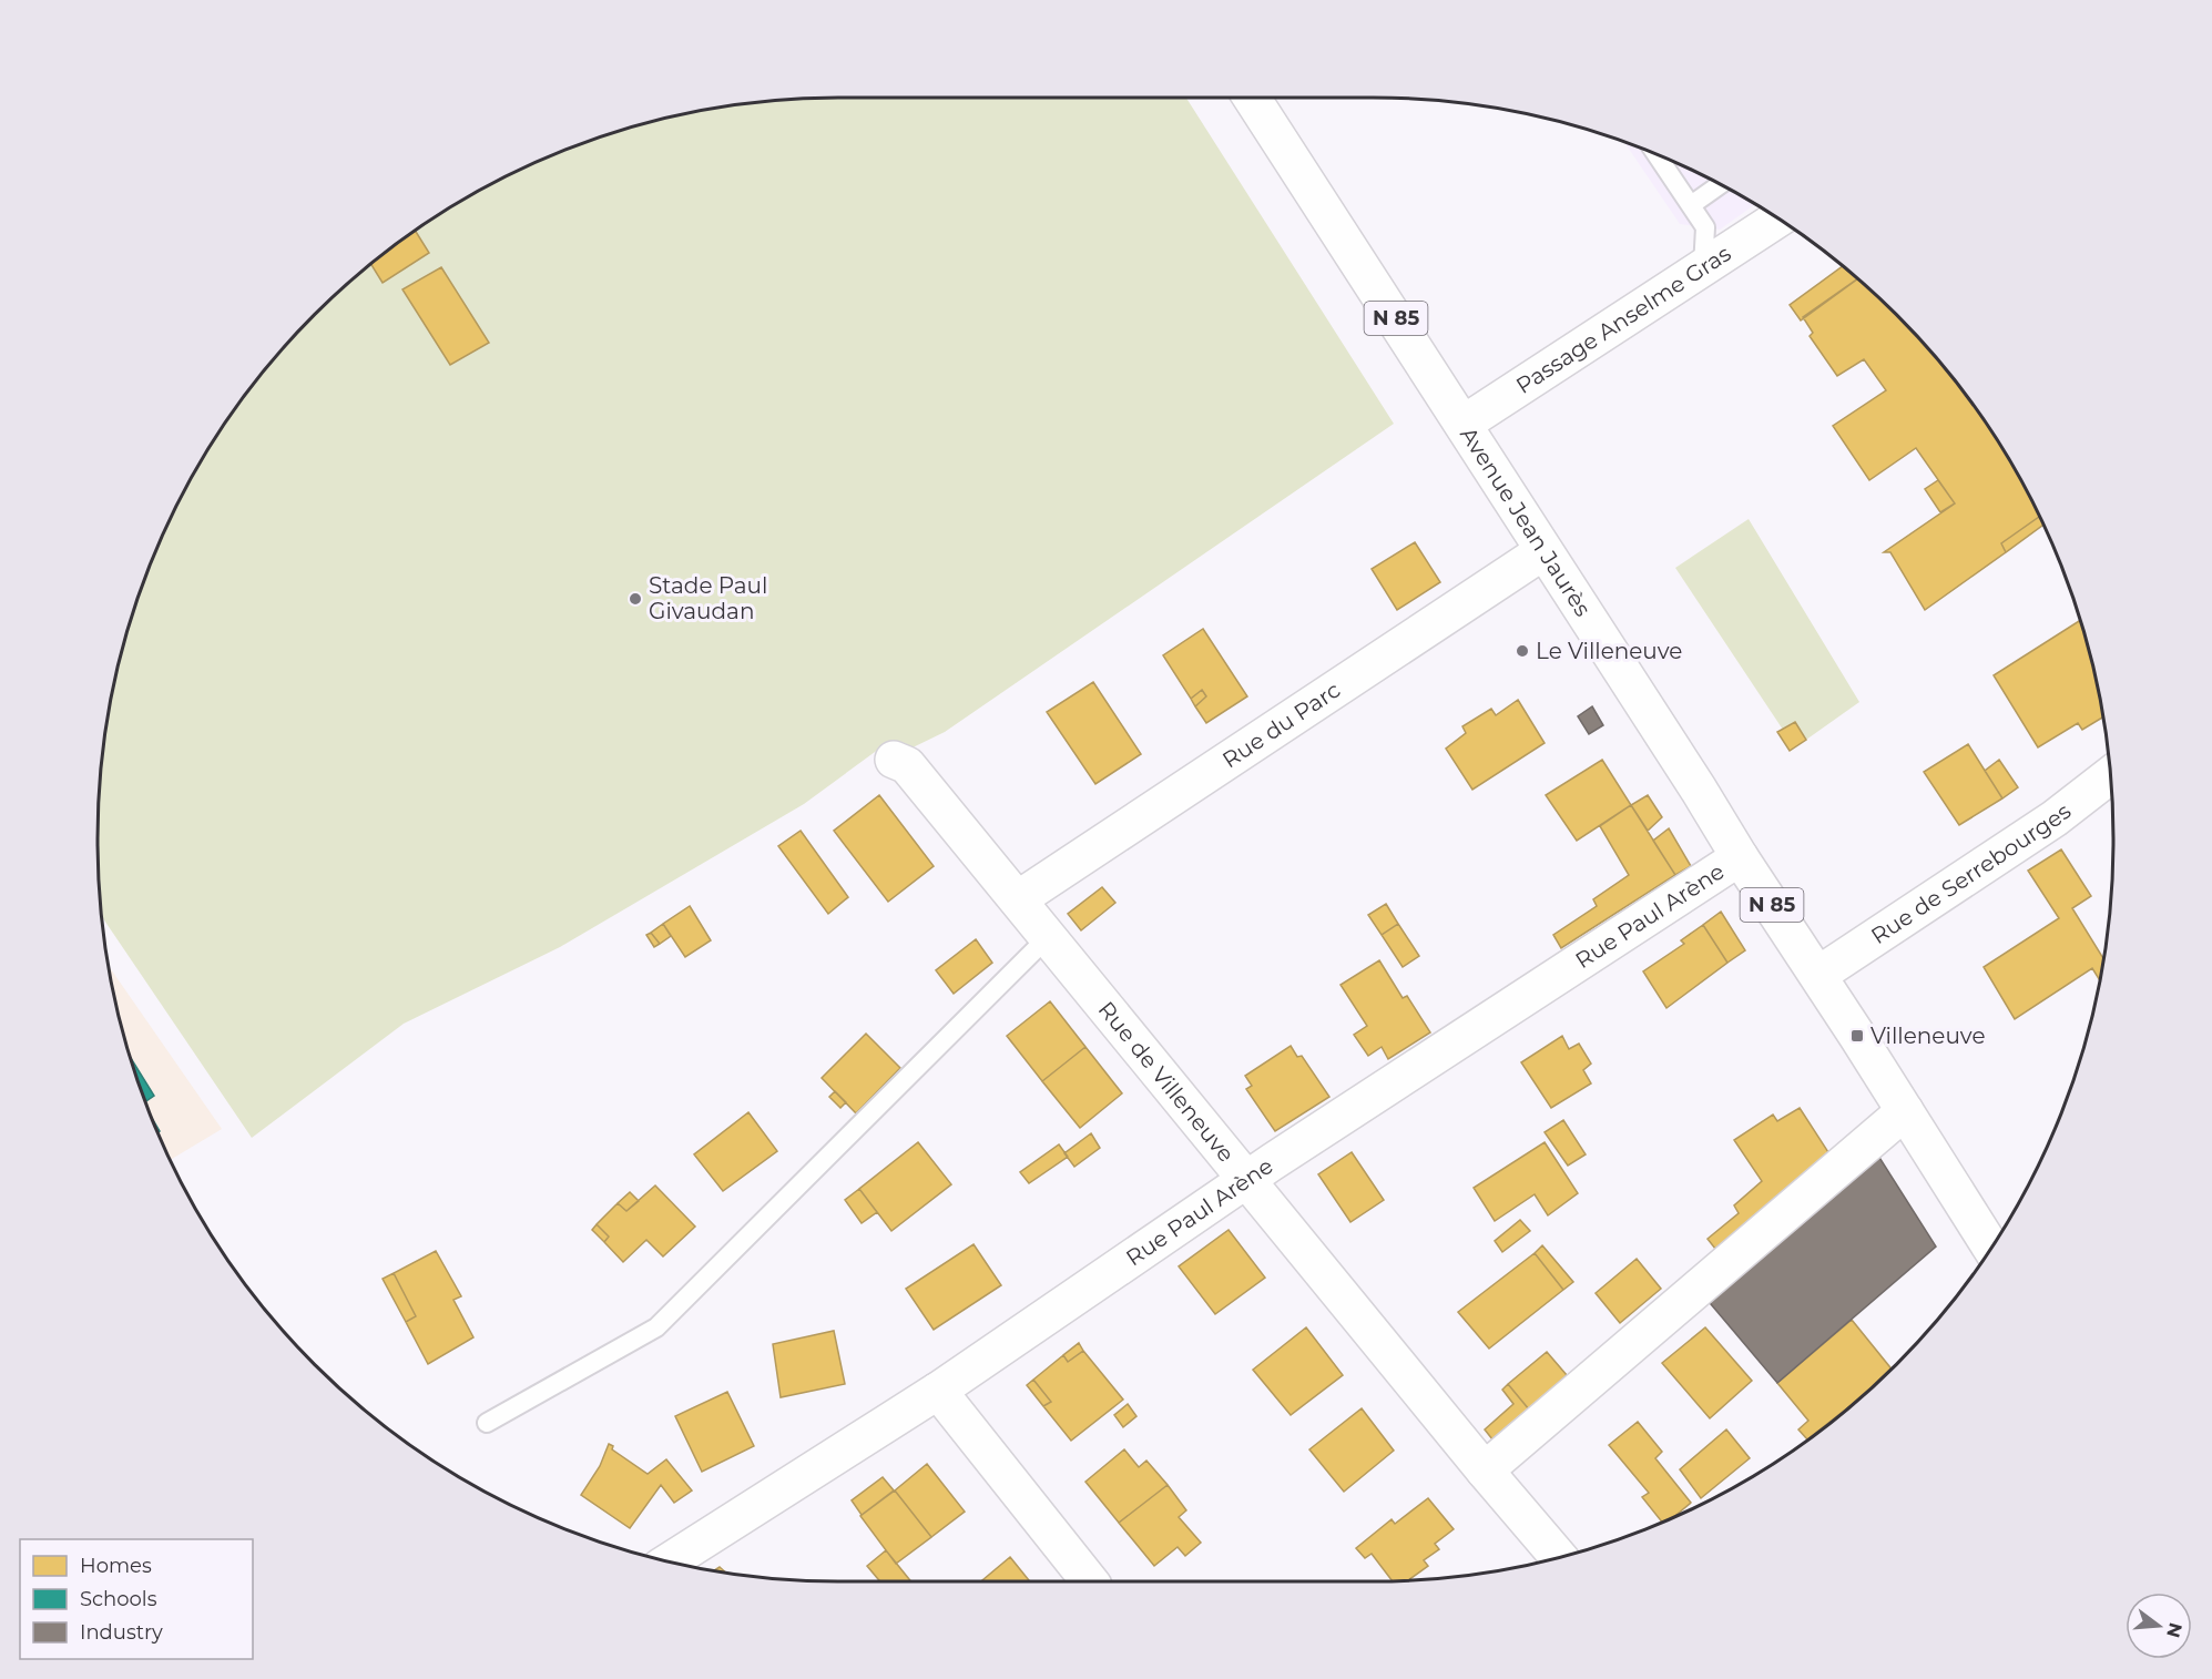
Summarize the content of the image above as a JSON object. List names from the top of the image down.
{
  "streets": {
    "street": [
      "N 85",
      "Passage Anselme Gras",
      "Avenue Jean Jaurès",
      "Rue du Parc",
      "Rue de Serrebourges",
      "Rue Paul Arène",
      "Rue de Villeneuve"
    ]
  },
  "crossings": [
    ["Passage Anselme Gras", "Avenue Jean Jaurès"],
    ["Avenue Jean Jaurès", "Rue du Parc"],
    ["Avenue Jean Jaurès", "Rue de Serrebourges"],
    ["Avenue Jean Jaurès", "Rue Paul Arène"],
    ["Rue du Parc", "Rue de Villeneuve"],
    ["Rue Paul Arène", "Rue de Villeneuve"]
  ],
  "places": {
    "other": ["Stade Paul Givaudan", "Le Villeneuve"],
    "transit": ["Villeneuve"]
  },
  "legend": ["Homes", "Schools", "Industry"],
  "north": "right"
}
